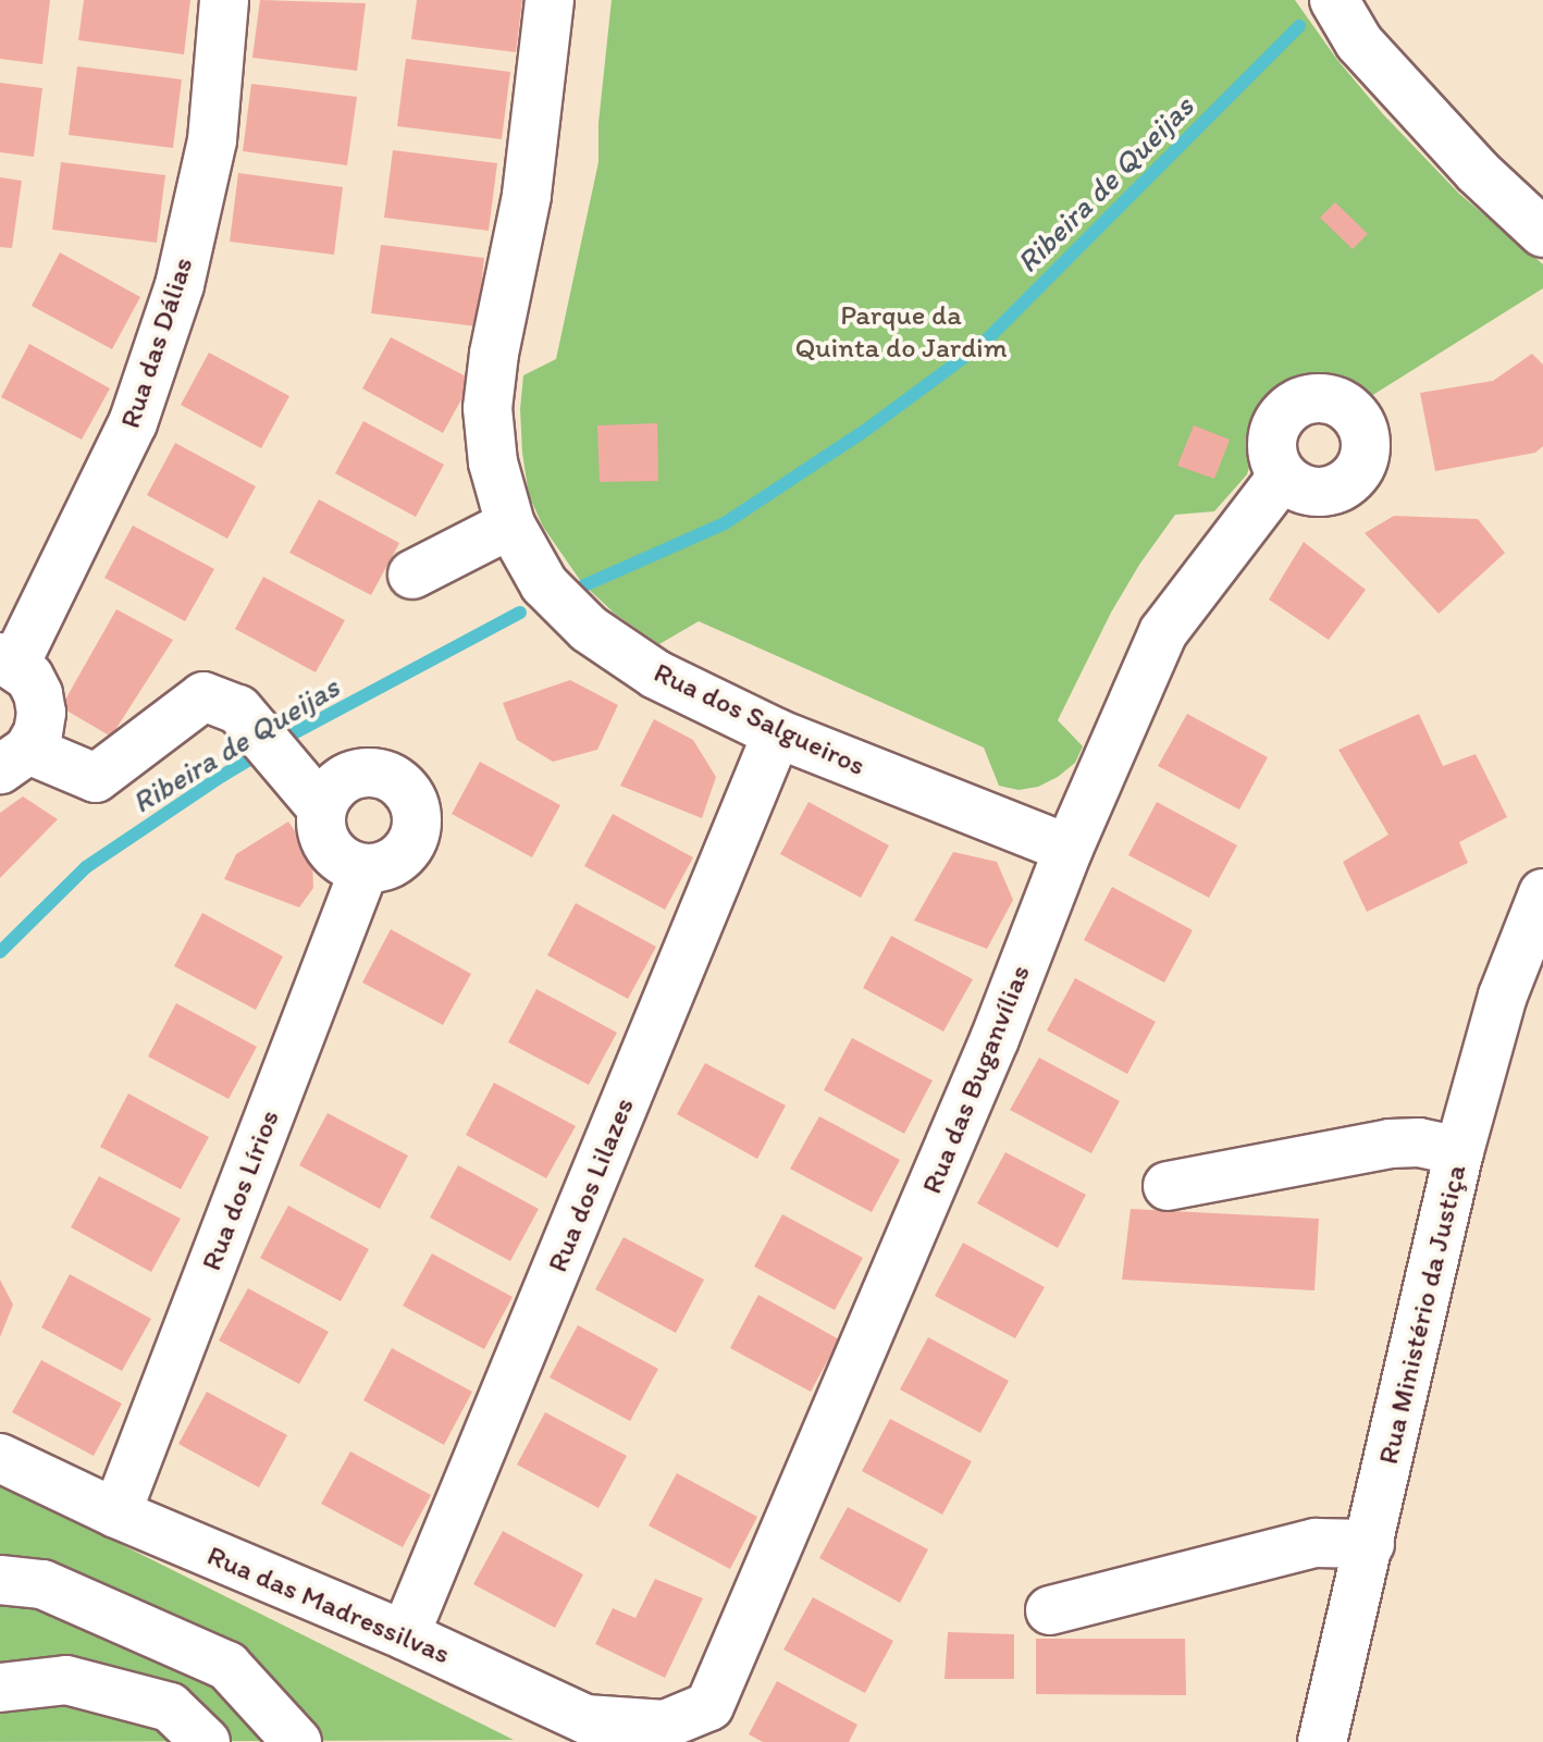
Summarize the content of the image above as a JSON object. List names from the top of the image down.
{
  "streets": {
    "main road": [
      "Rua das Dálias",
      "Rua dos Salgueiros",
      "Rua das Buganvílias",
      "Rua dos Lilazes",
      "Rua dos Lírios",
      "Rua Ministério da Justiça",
      "Rua das Madressilvas"
    ]
  },
  "crossings": [
    ["Rua dos Salgueiros", "Rua das Buganvílias"],
    ["Rua dos Salgueiros", "Rua dos Lilazes"],
    ["Rua das Buganvílias", "Rua das Madressilvas"],
    ["Rua dos Lilazes", "Rua das Madressilvas"],
    ["Rua dos Lírios", "Rua das Madressilvas"]
  ],
  "water": ["Ribeira de Queijas"],
  "parks": ["Parque da Quinta do Jardim"]
}
